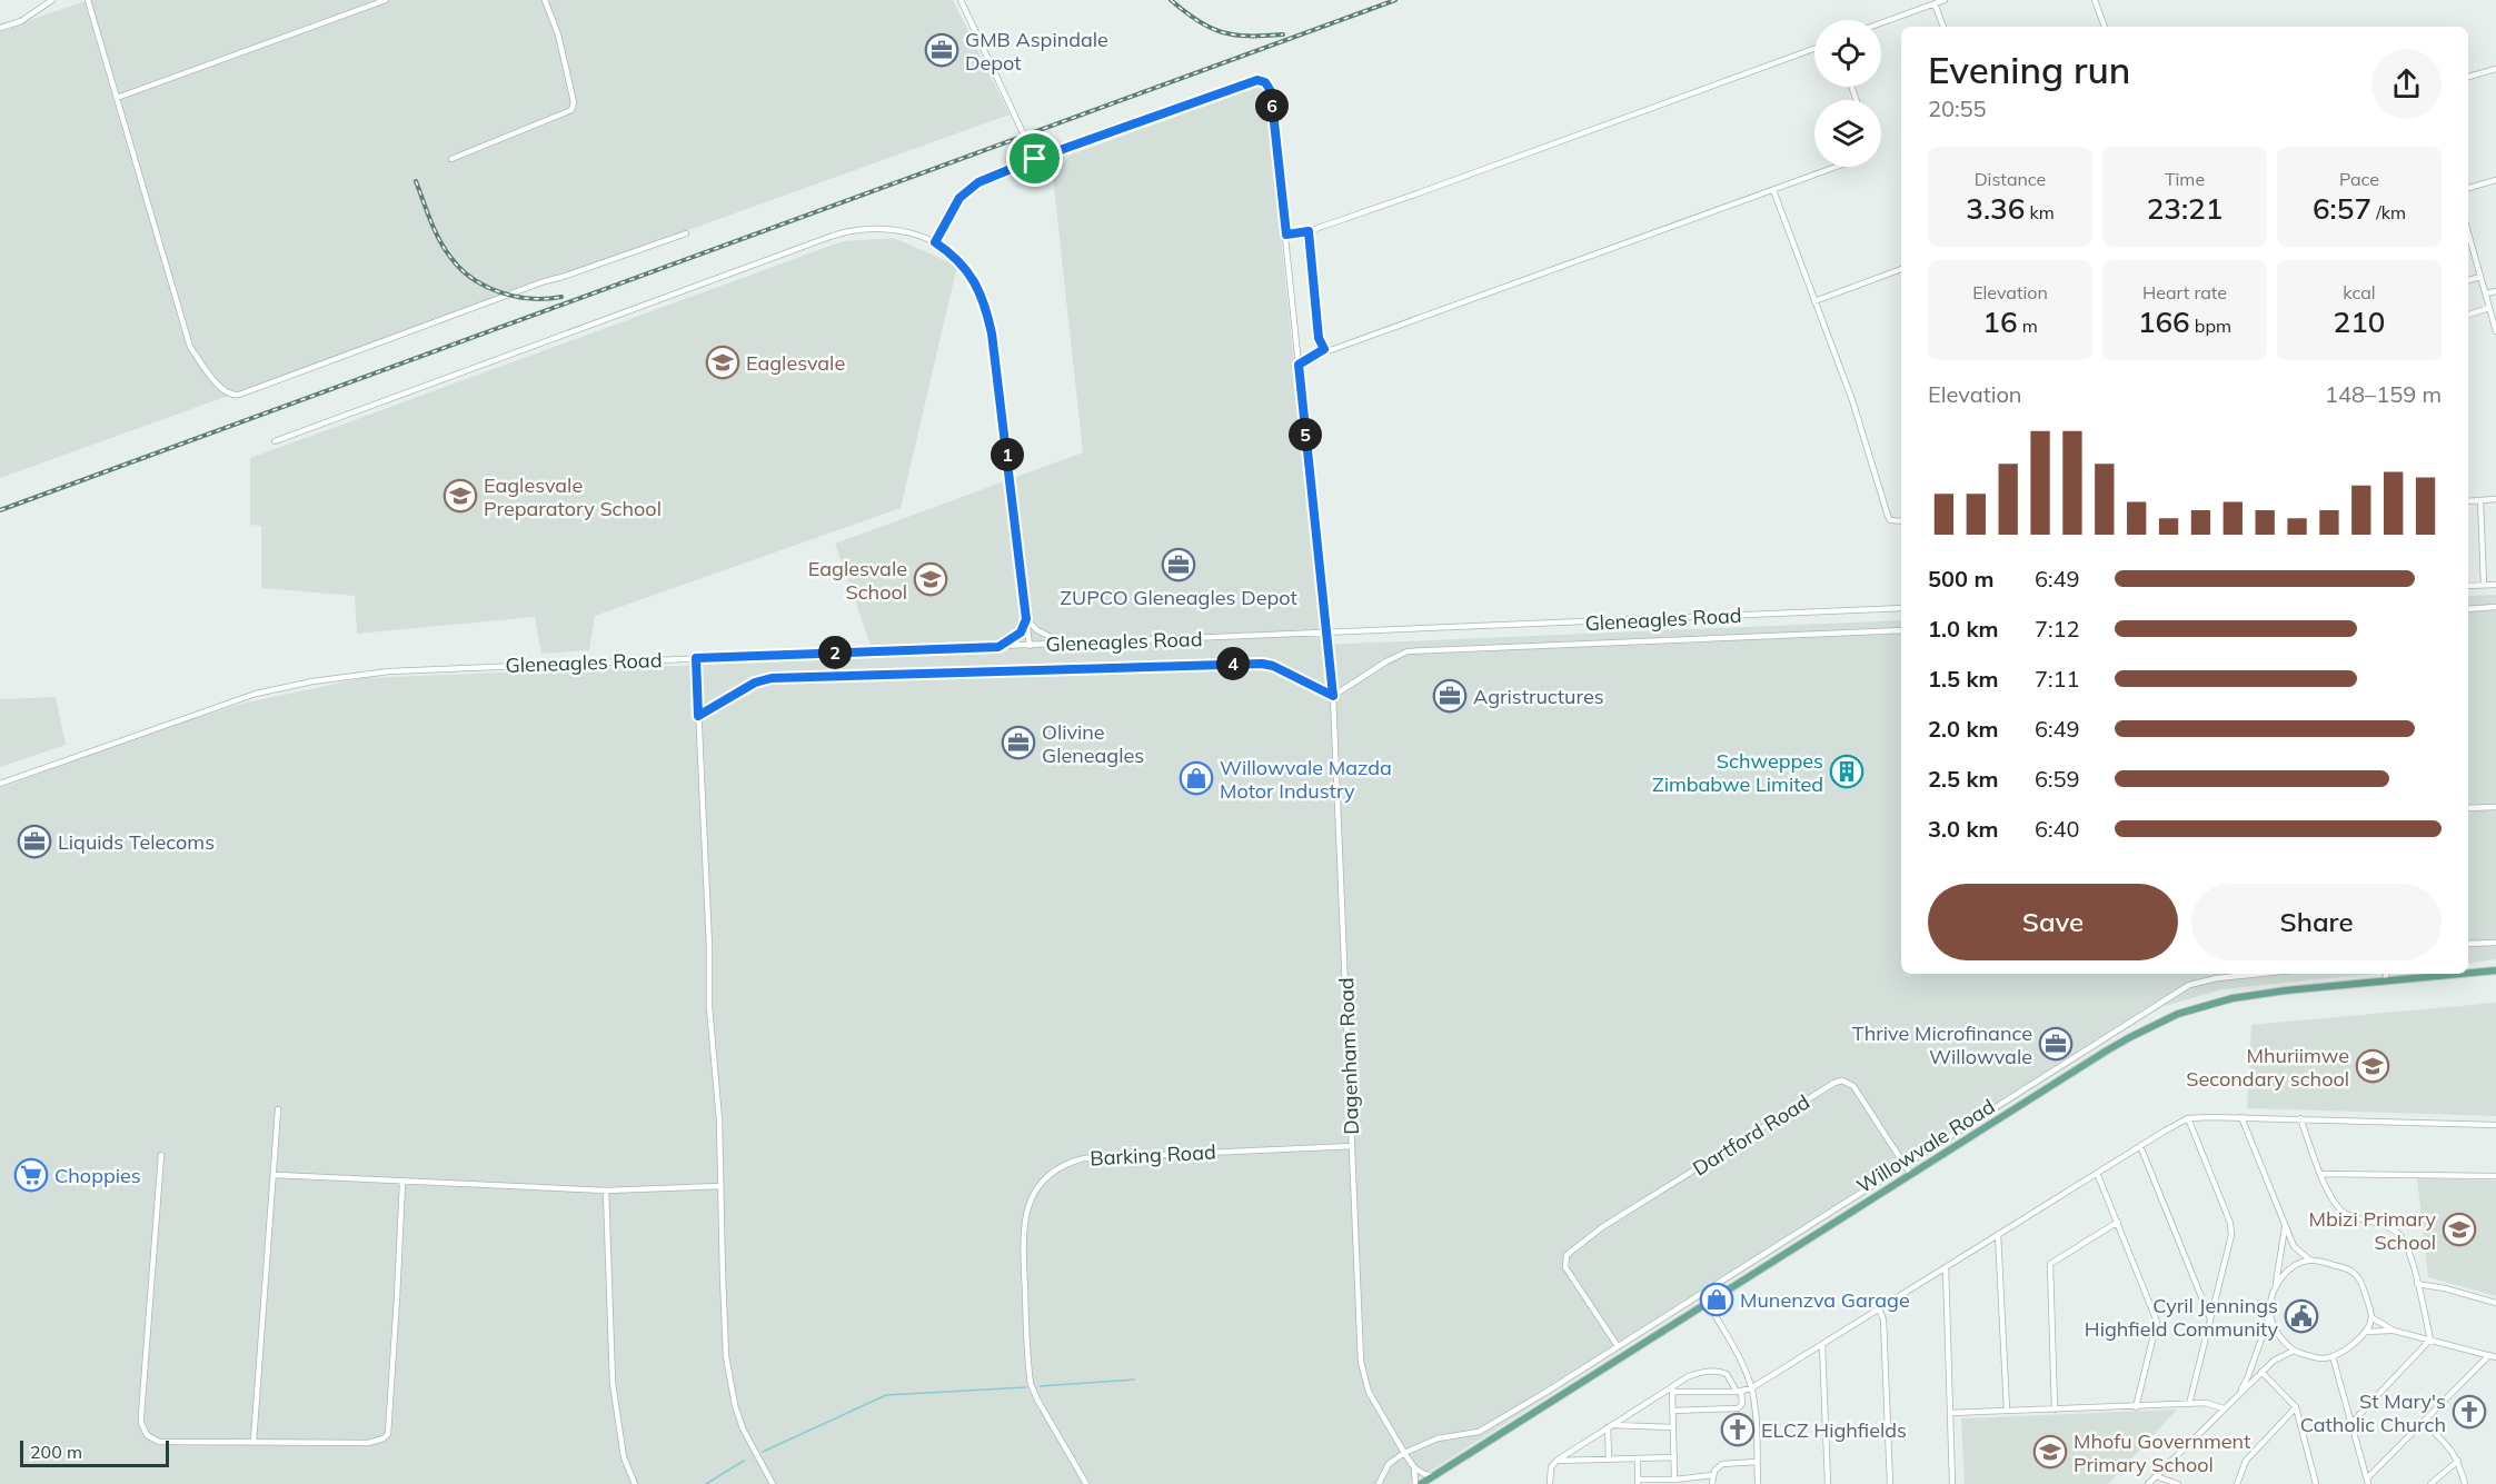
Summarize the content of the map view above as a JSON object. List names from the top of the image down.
{
  "streets": {
    "main road": ["Willowvale Road"],
    "street": [
      "Gleneagles Road",
      "Dagenham Road",
      "Dartford Road",
      "Barking Road"
    ]
  },
  "crossings": [
    ["Gleneagles Road", "Dagenham Road"],
    ["Dagenham Road", "Barking Road"],
    ["Dartford Road", "Willowvale Road"]
  ],
  "places": {
    "office": [
      "GMB Aspindale Depot",
      "ZUPCO Gleneagles Depot",
      "Agristructures",
      "Olivine Gleneagles",
      "Liquids Telecoms",
      "Thrive Microfinance Willowvale"
    ],
    "school or university": [
      "Eaglesvale",
      "Eaglesvale Preparatory School",
      "Eaglesvale School",
      "Mhuriimwe Secondary school",
      "Mbizi Primary School",
      "Mhofu Government Primary School"
    ],
    "building": ["Schweppes Zimbabwe Limited"],
    "shop": ["Willowvale Mazda Motor Industry", "Munenzva Garage"],
    "supermarket": ["Choppies"],
    "public building": ["Cyril Jennings Highfield Community"],
    "church": ["St Mary's Catholic Church", "ELCZ Highfields"]
  },
  "scale_bar": "200 m",
  "page": {
    "heading": ["Evening run", "20:55"],
    "pins": [
      "6",
      "5",
      "1",
      "2",
      "4"
    ],
    "stats": [
      ["Distance", "3.36 km"],
      ["Time", "23:21"],
      ["Pace", "6:57 /km"],
      ["Elevation", "16 m"],
      ["Heart rate", "166 bpm"],
      ["kcal", "210"]
    ],
    "chart": ["Elevation", "148–159 m"],
    "list": [
      {
        "name": "500 m",
        "note": "6:49"
      },
      {
        "name": "1.0 km",
        "note": "7:12"
      },
      {
        "name": "1.5 km",
        "note": "7:11"
      },
      {
        "name": "2.0 km",
        "note": "6:49"
      },
      {
        "name": "2.5 km",
        "note": "6:59"
      },
      {
        "name": "3.0 km",
        "note": "6:40"
      }
    ],
    "buttons": ["Save", "Share"],
    "scale": "200 m"
  }
}
